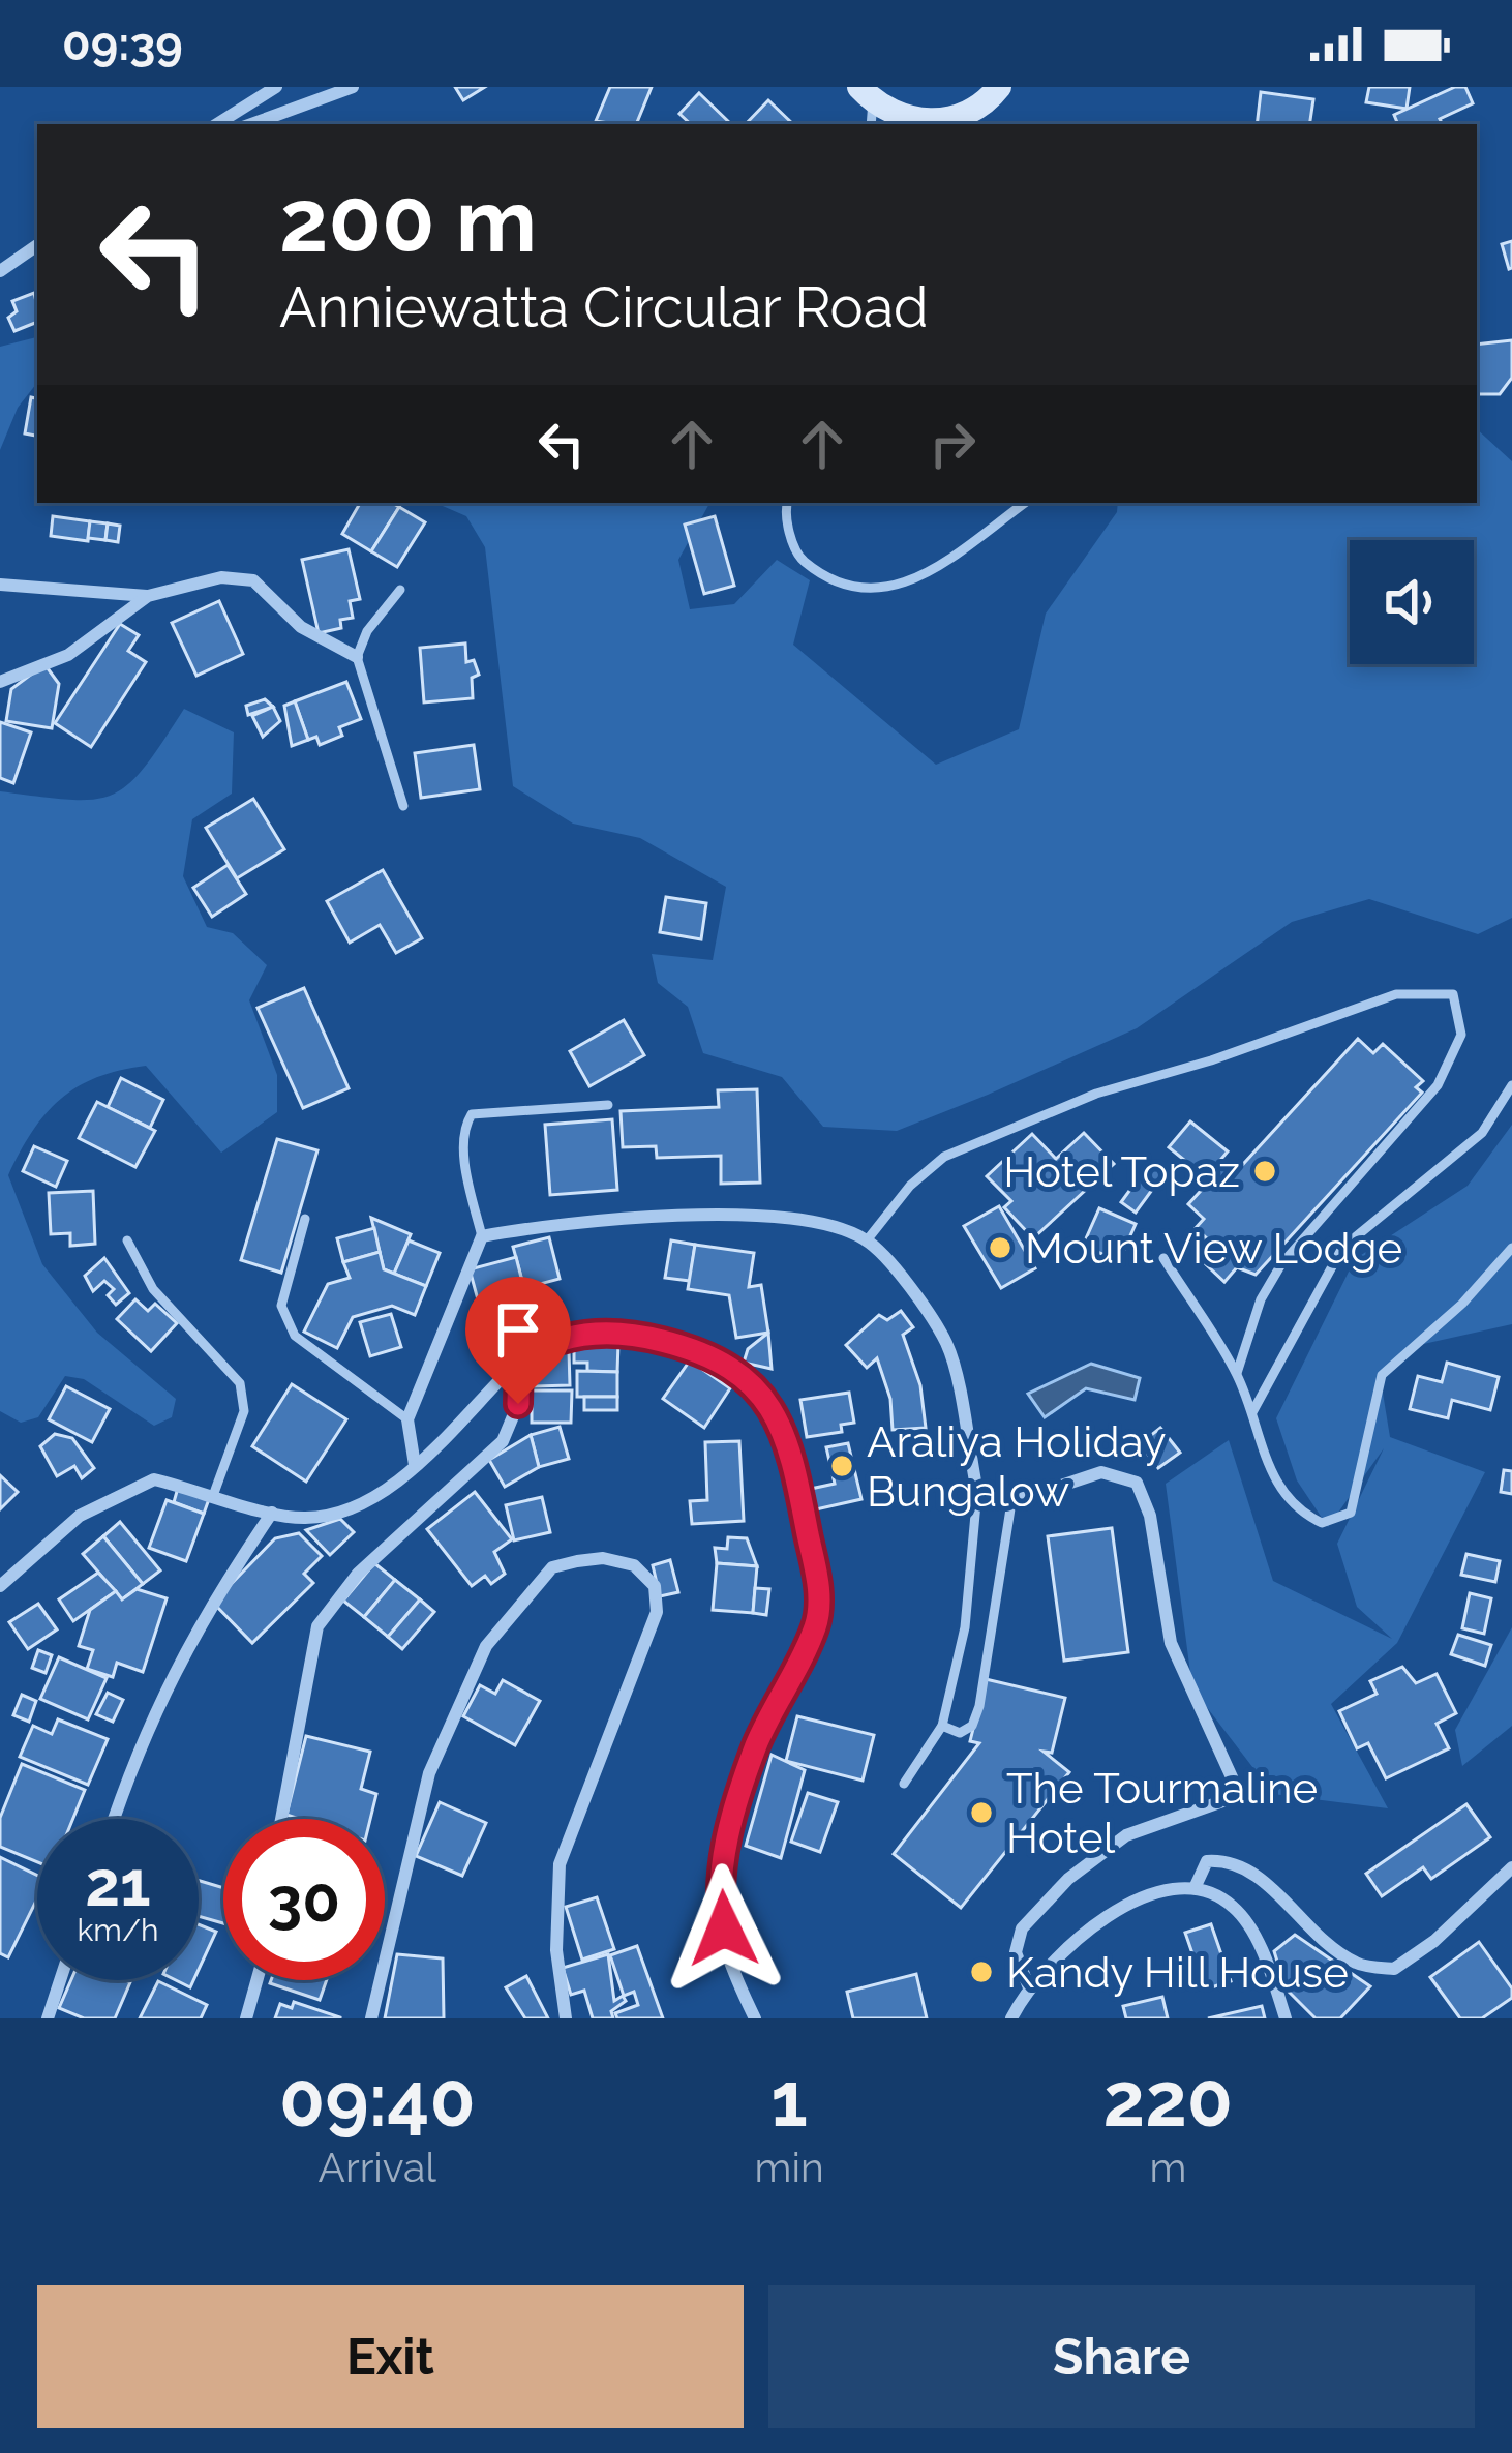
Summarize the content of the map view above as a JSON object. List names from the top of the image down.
{
  "places": [
    "Hotel Topaz",
    "Mount View Lodge",
    "Araliya Holiday Bungalow",
    "The Tourmaline Hotel",
    "Kandy Hill House"
  ],
  "page": {
    "status": "09:39",
    "turn": ["200 m", "Anniewatta Circular Road"],
    "speed": "21 km/h",
    "limit": "30",
    "eta": [
      "09:40",
      "Arrival",
      "1",
      "min",
      "220",
      "m"
    ],
    "buttons": ["Exit", "Share"]
  }
}
